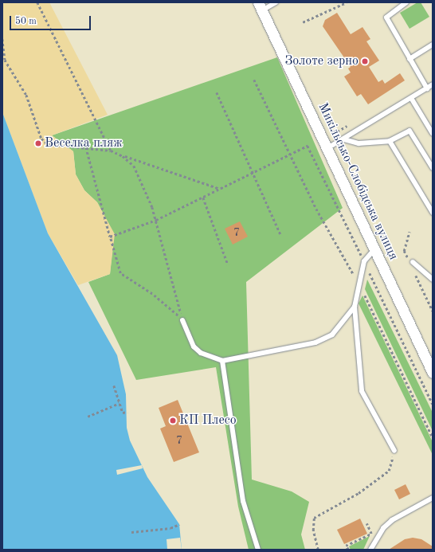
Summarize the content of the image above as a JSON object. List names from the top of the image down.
{
  "streets": {
    "street": ["Микільсько-Слобідська вулиця"]
  },
  "places": ["Золоте зерно", "Веселка пляж", "КП Плесо"],
  "house_numbers": ["7", "7"],
  "scale_bar": "50 m"
}
